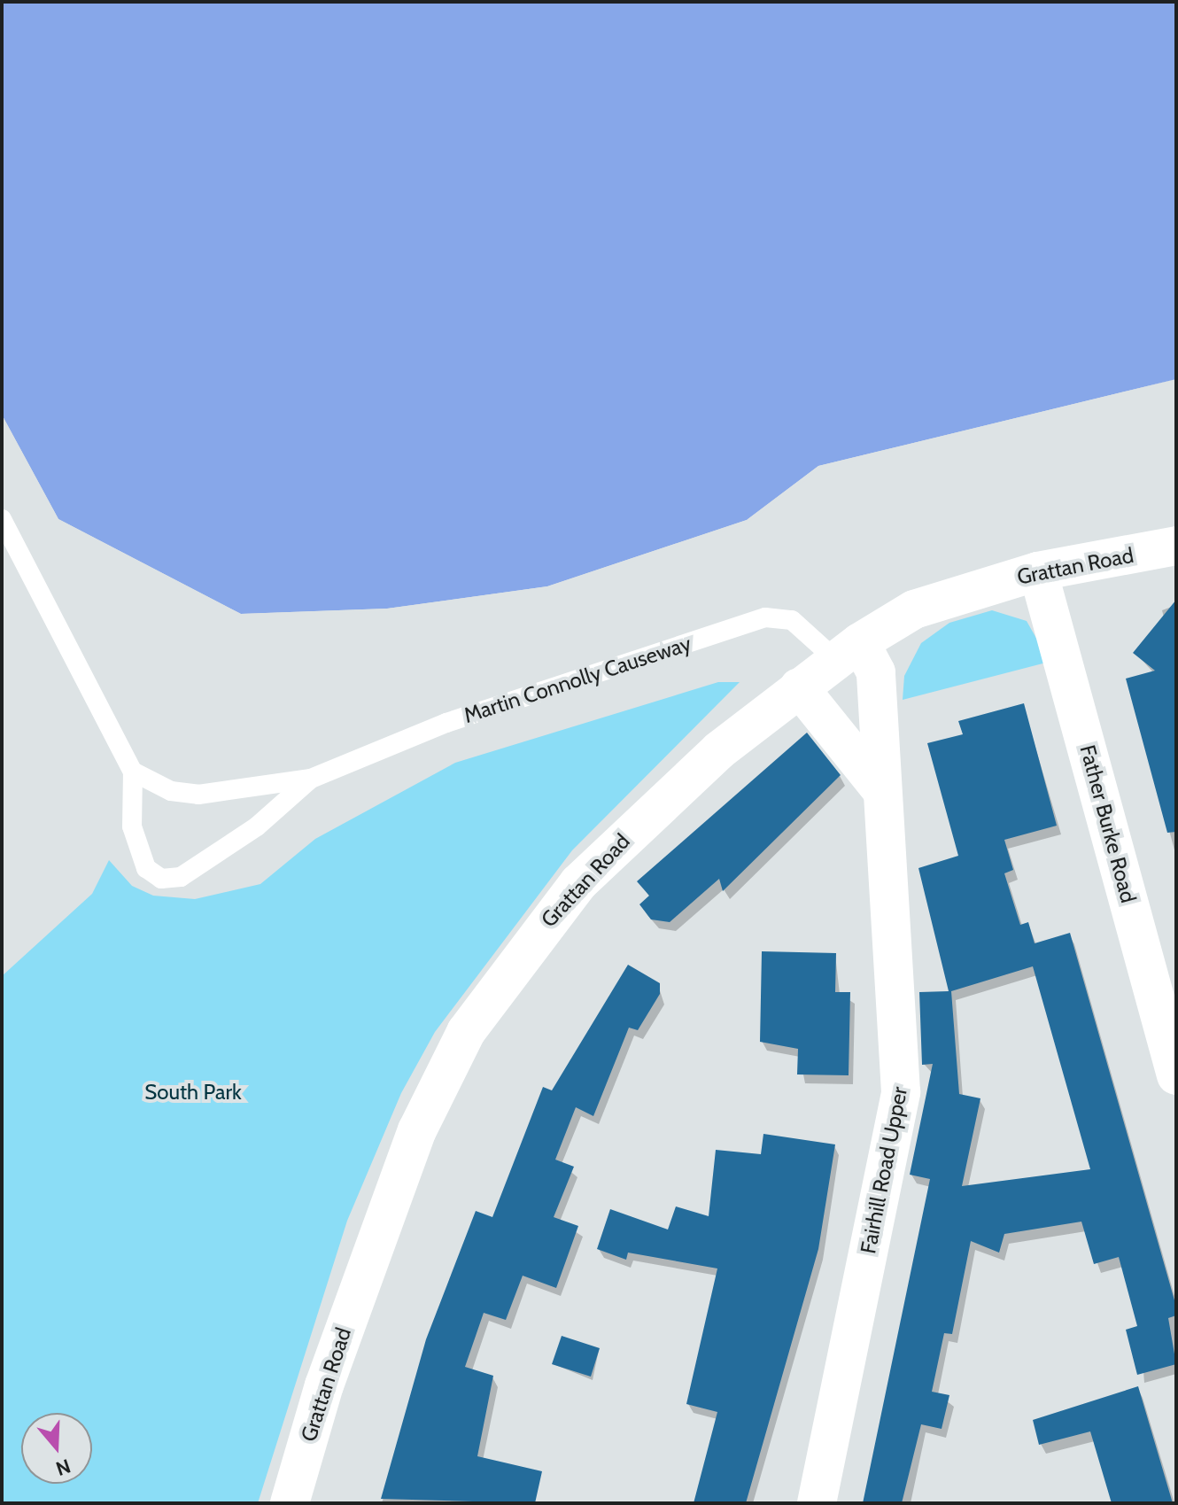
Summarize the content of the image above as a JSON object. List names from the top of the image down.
{
  "streets": {
    "street": ["Grattan Road", "Father Burke Road", "Fairhill Road Upper"],
    "lane": ["Martin Connolly Causeway"]
  },
  "crossings": [
    ["Grattan Road", "Martin Connolly Causeway"],
    ["Grattan Road", "Father Burke Road"],
    ["Grattan Road", "Fairhill Road Upper"],
    ["Martin Connolly Causeway", "Fairhill Road Upper"]
  ],
  "parks": ["South Park"],
  "north": "bottom"
}
